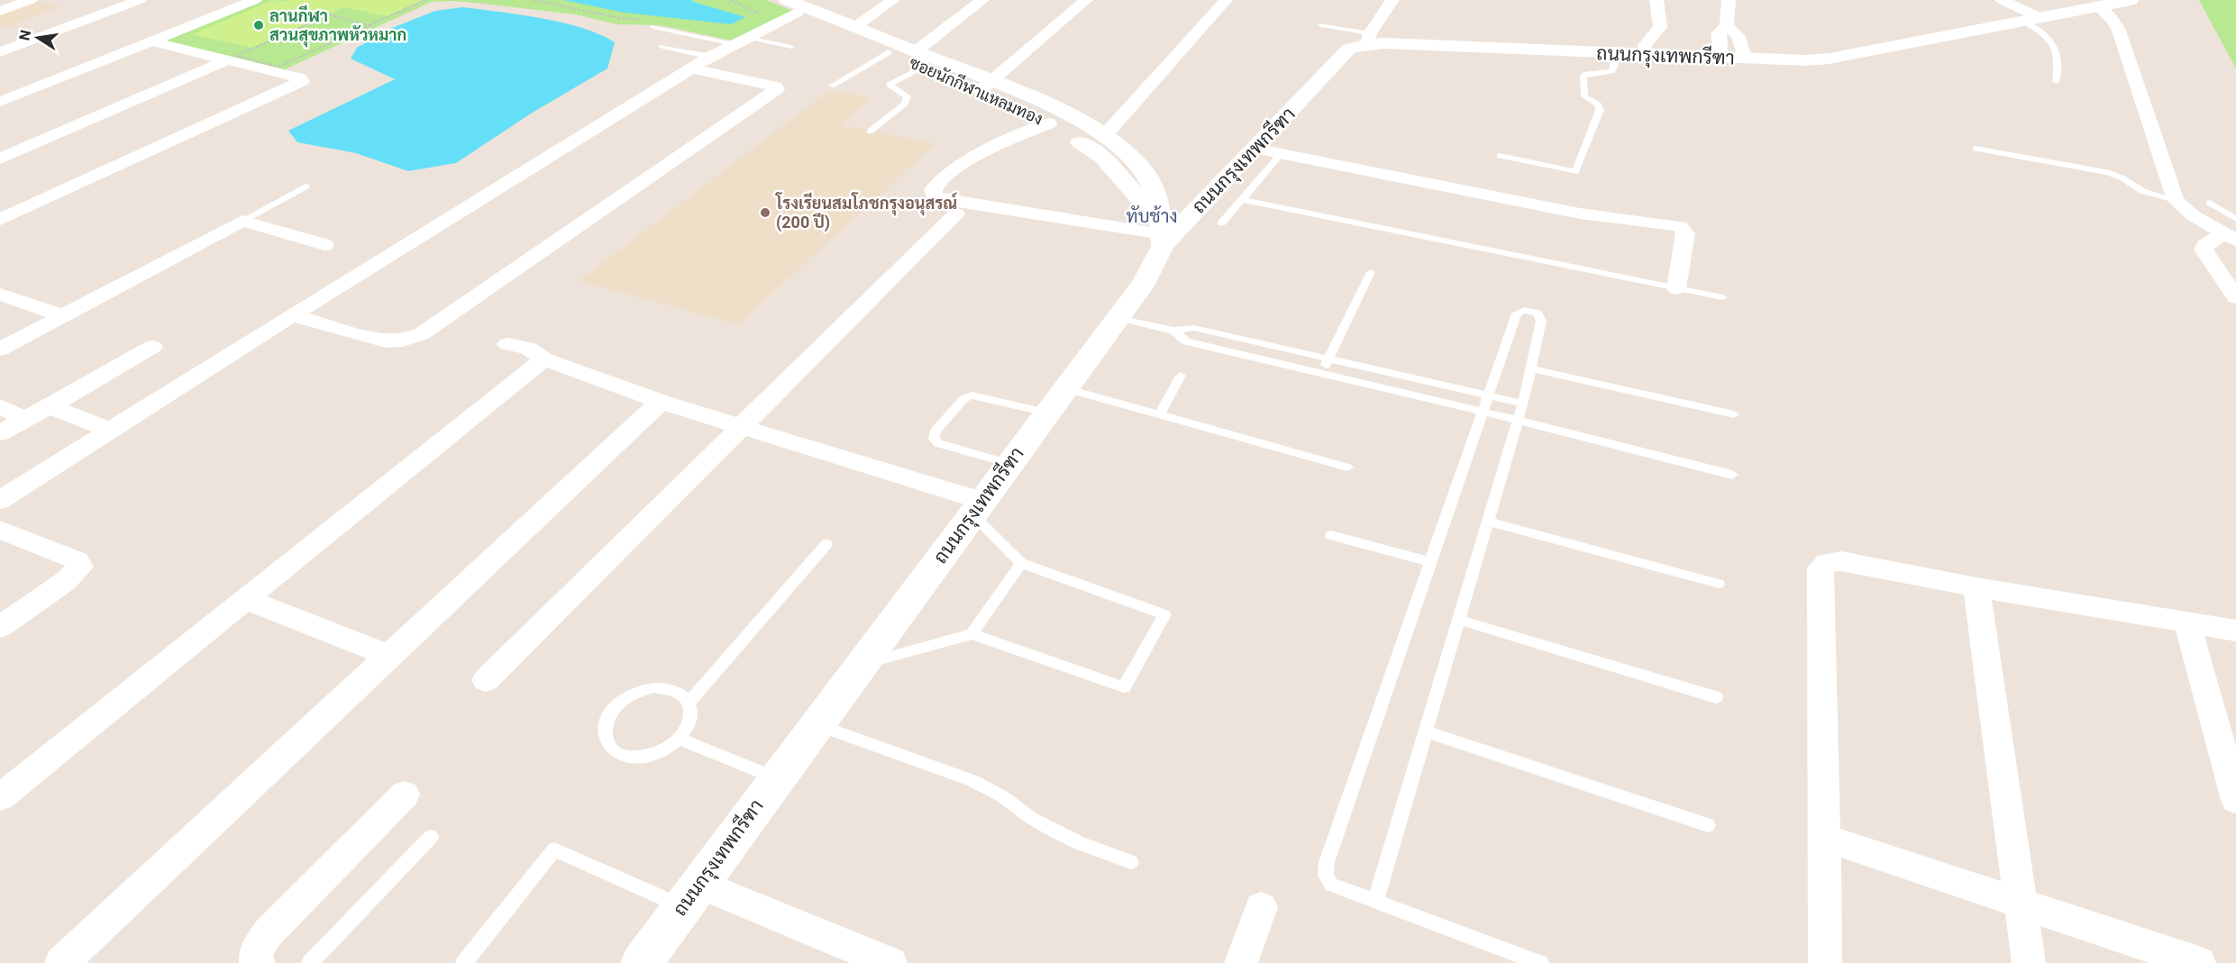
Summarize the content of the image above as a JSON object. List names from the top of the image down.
{
  "streets": {
    "main road": ["ถนนกรุงเทพกรีฑา", "ซอยนักกีฬาแหลมทอง"]
  },
  "crossings": [
    ["ถนนกรุงเทพกรีฑา", "ซอยนักกีฬาแหลมทอง"]
  ],
  "districts": ["ทับช้าง"],
  "places": ["ลานกีฬา สวนสุขภาพหัวหมาก", "โรงเรียนสมโภชกรุงอนุสรณ์ (200 ปี)"],
  "north": "left"
}
